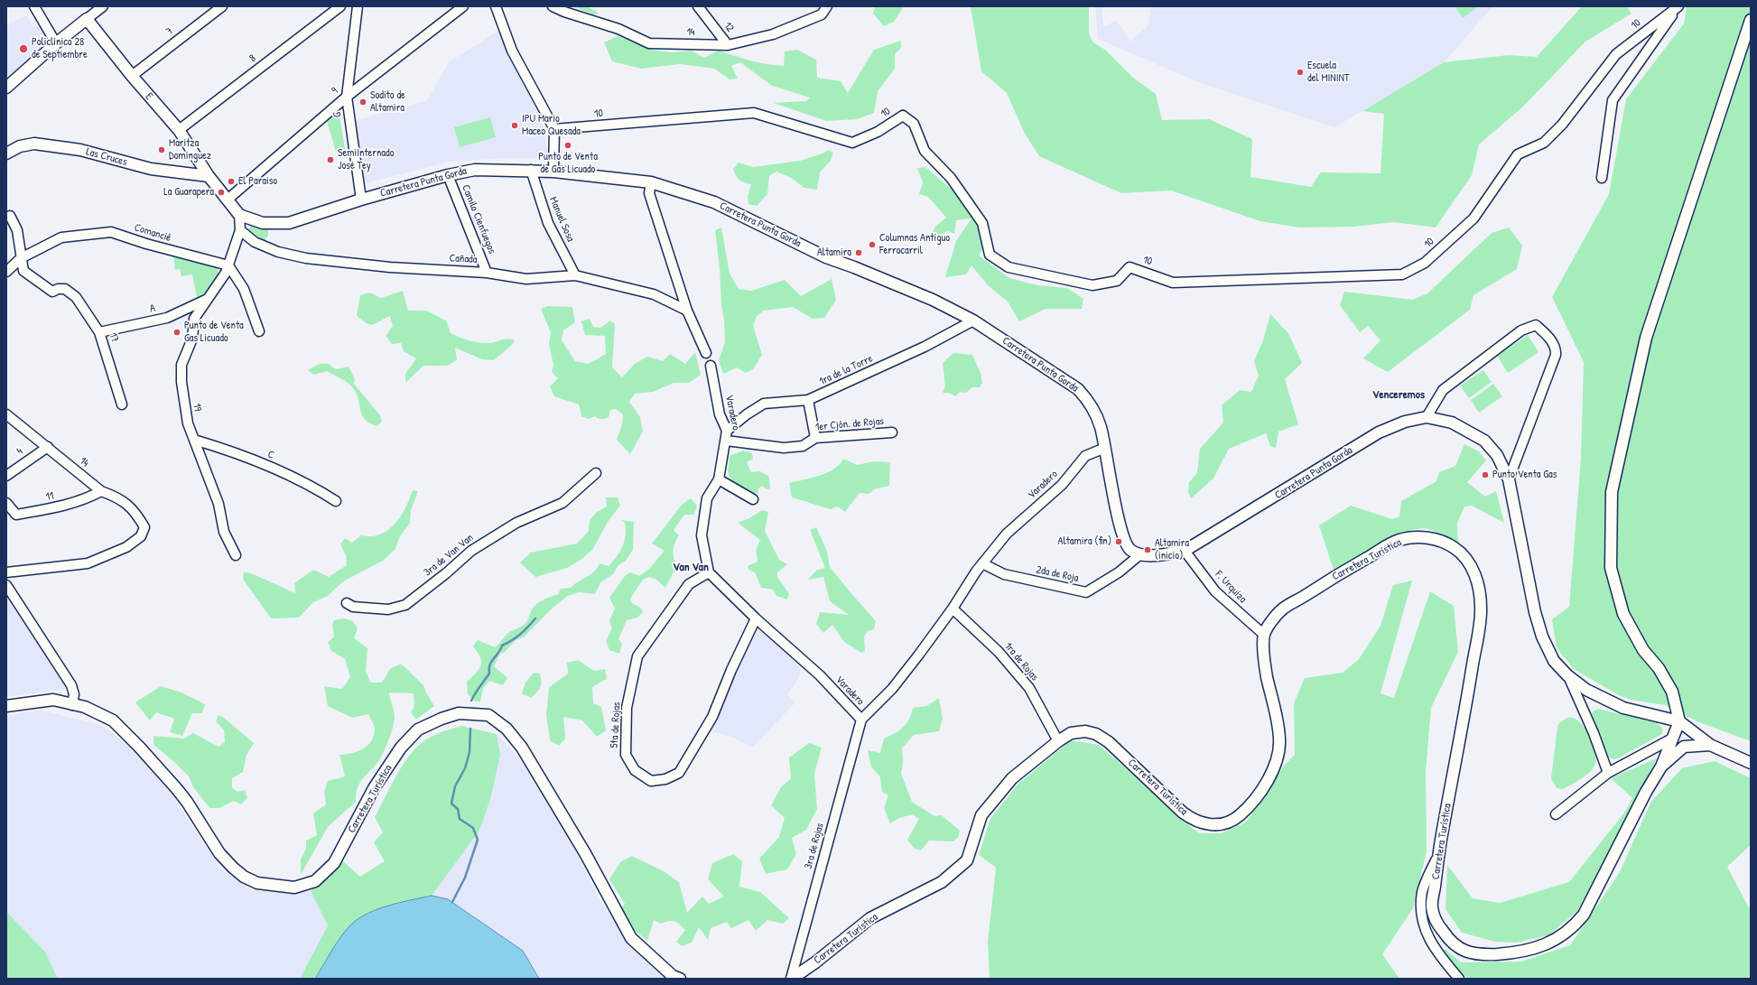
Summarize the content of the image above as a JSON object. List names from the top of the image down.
{
  "streets": {
    "main road": [
      "E",
      "Las Cruces",
      "Carretera Punta Gorda",
      "Carretera Turística"
    ],
    "street": [
      "10",
      "12",
      "7",
      "14",
      "8",
      "9",
      "G",
      "Camilo Cienfuegos",
      "Manuel Sosa",
      "Comancié",
      "Cañada",
      "A",
      "17",
      "1ra de la Torre",
      "19",
      "Varadero",
      "1er Cjón. de Rojas",
      "4",
      "C",
      "11",
      "3ra de Van Van",
      "2da de Roja",
      "F. Urquiza",
      "1ra de Rojas",
      "5ta de Rojas",
      "3ra de Rojas"
    ]
  },
  "crossings": [
    ["12", "14"],
    ["7", "E"],
    ["14", "4"],
    ["14", "11"],
    ["8", "E"],
    ["9", "G"],
    ["E", "Las Cruces"],
    ["G", "Carretera Punta Gorda"],
    ["Carretera Punta Gorda", "Camilo Cienfuegos"],
    ["Carretera Punta Gorda", "Manuel Sosa"],
    ["Carretera Punta Gorda", "1ra de la Torre"],
    ["Carretera Punta Gorda", "Varadero"],
    ["Carretera Punta Gorda", "Carretera Turística"],
    ["Carretera Punta Gorda", "2da de Roja"],
    ["Carretera Punta Gorda", "F. Urquiza"],
    ["Camilo Cienfuegos", "Cañada"],
    ["Manuel Sosa", "Cañada"],
    ["Comancié", "17"],
    ["Comancié", "19"],
    ["A", "17"],
    ["A", "19"],
    ["1ra de la Torre", "Varadero"],
    ["19", "C"],
    ["Varadero", "1er Cjón. de Rojas"],
    ["Varadero", "2da de Roja"],
    ["Varadero", "1ra de Rojas"],
    ["Varadero", "5ta de Rojas"],
    ["Varadero", "3ra de Rojas"],
    ["Carretera Turística", "F. Urquiza"],
    ["Carretera Turística", "1ra de Rojas"],
    ["Carretera Turística", "3ra de Rojas"]
  ],
  "districts": ["Venceremos", "Van Van"],
  "places": [
    "Policlínico 28 de Septiembre",
    "Escuela del MININT",
    "Sodito de Altamira",
    "IPU Mario Maceo Quesada",
    "Punto de Venta de Gas Licuado",
    "Maritza Domínguez",
    "SemiInternado José Tey",
    "El Paraiso",
    "La Guarapera",
    "Columnas Antiguo Ferrocarril",
    "Altamira",
    "Punto de Venta Gas Licuado",
    "Punto Venta Gas",
    "Altamira (fin)",
    "Altamira (inicio)"
  ]
}
